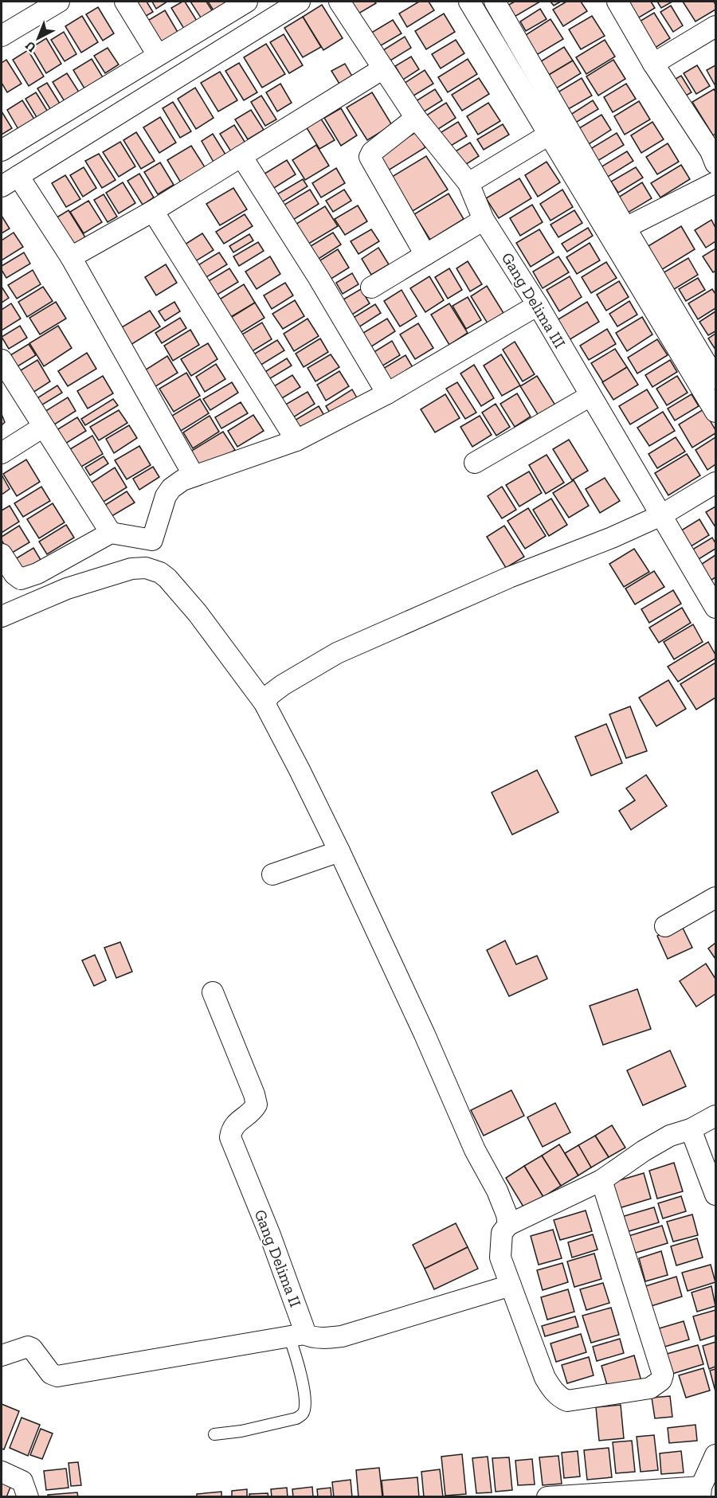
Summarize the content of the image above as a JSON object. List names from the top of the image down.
{
  "streets": {
    "street": ["Gang Delima III", "Gang Delima II"]
  },
  "north": "bottom left"
}
